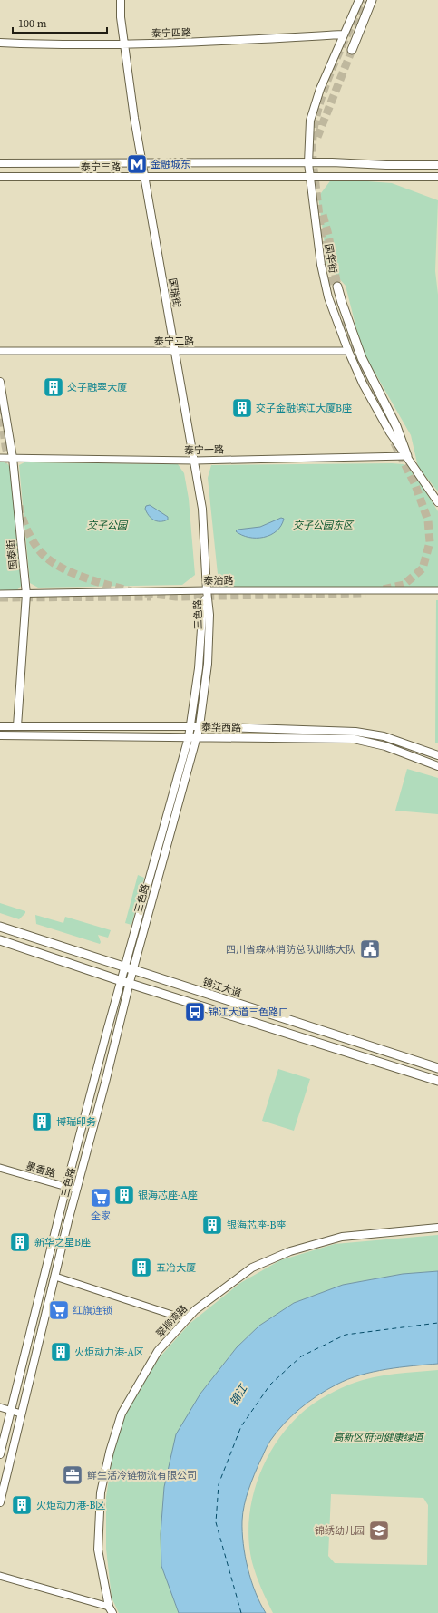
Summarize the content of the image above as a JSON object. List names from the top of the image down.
{
  "streets": {
    "main road": ["锦江大道"],
    "street": [
      "泰宁四路",
      "泰宁三路",
      "国华街",
      "国瑞街",
      "泰宁二路",
      "泰宁一路",
      "国泰街",
      "泰治路",
      "三色路",
      "泰华西路",
      "墨香路",
      "翠柳湾路"
    ]
  },
  "crossings": [
    ["泰宁四路", "国华街"],
    ["泰宁四路", "国瑞街"],
    ["泰宁三路", "国华街"],
    ["泰宁三路", "国瑞街"],
    ["国华街", "泰宁二路"],
    ["国华街", "泰宁一路"],
    ["国瑞街", "泰宁二路"],
    ["国瑞街", "泰宁一路"],
    ["国瑞街", "泰治路"],
    ["国瑞街", "三色路"],
    ["泰宁一路", "国泰街"],
    ["国泰街", "泰治路"],
    ["国泰街", "泰华西路"],
    ["泰治路", "三色路"],
    ["三色路", "泰华西路"],
    ["三色路", "锦江大道"],
    ["三色路", "墨香路"]
  ],
  "water": ["锦江"],
  "parks": ["交子公园", "交子公园东区", "高新区府河健康绿道"],
  "places": {
    "metro station": ["金融城东"],
    "building": [
      "交子融翠大厦",
      "交子金融滨江大厦B座",
      "博瑞印务",
      "银海芯座-A座",
      "银海芯座-B座",
      "新华之星B座",
      "五冶大厦",
      "火炬动力港-A区",
      "火炬动力港-B区"
    ],
    "public building": ["四川省森林消防总队训练大队"],
    "bus stop": ["锦江大道三色路口"],
    "supermarket": ["全家", "红旗连锁"],
    "office": ["鲜生活冷链物流有限公司"],
    "school or university": ["锦绣幼儿园"]
  },
  "scale_bar": "100 m"
}
